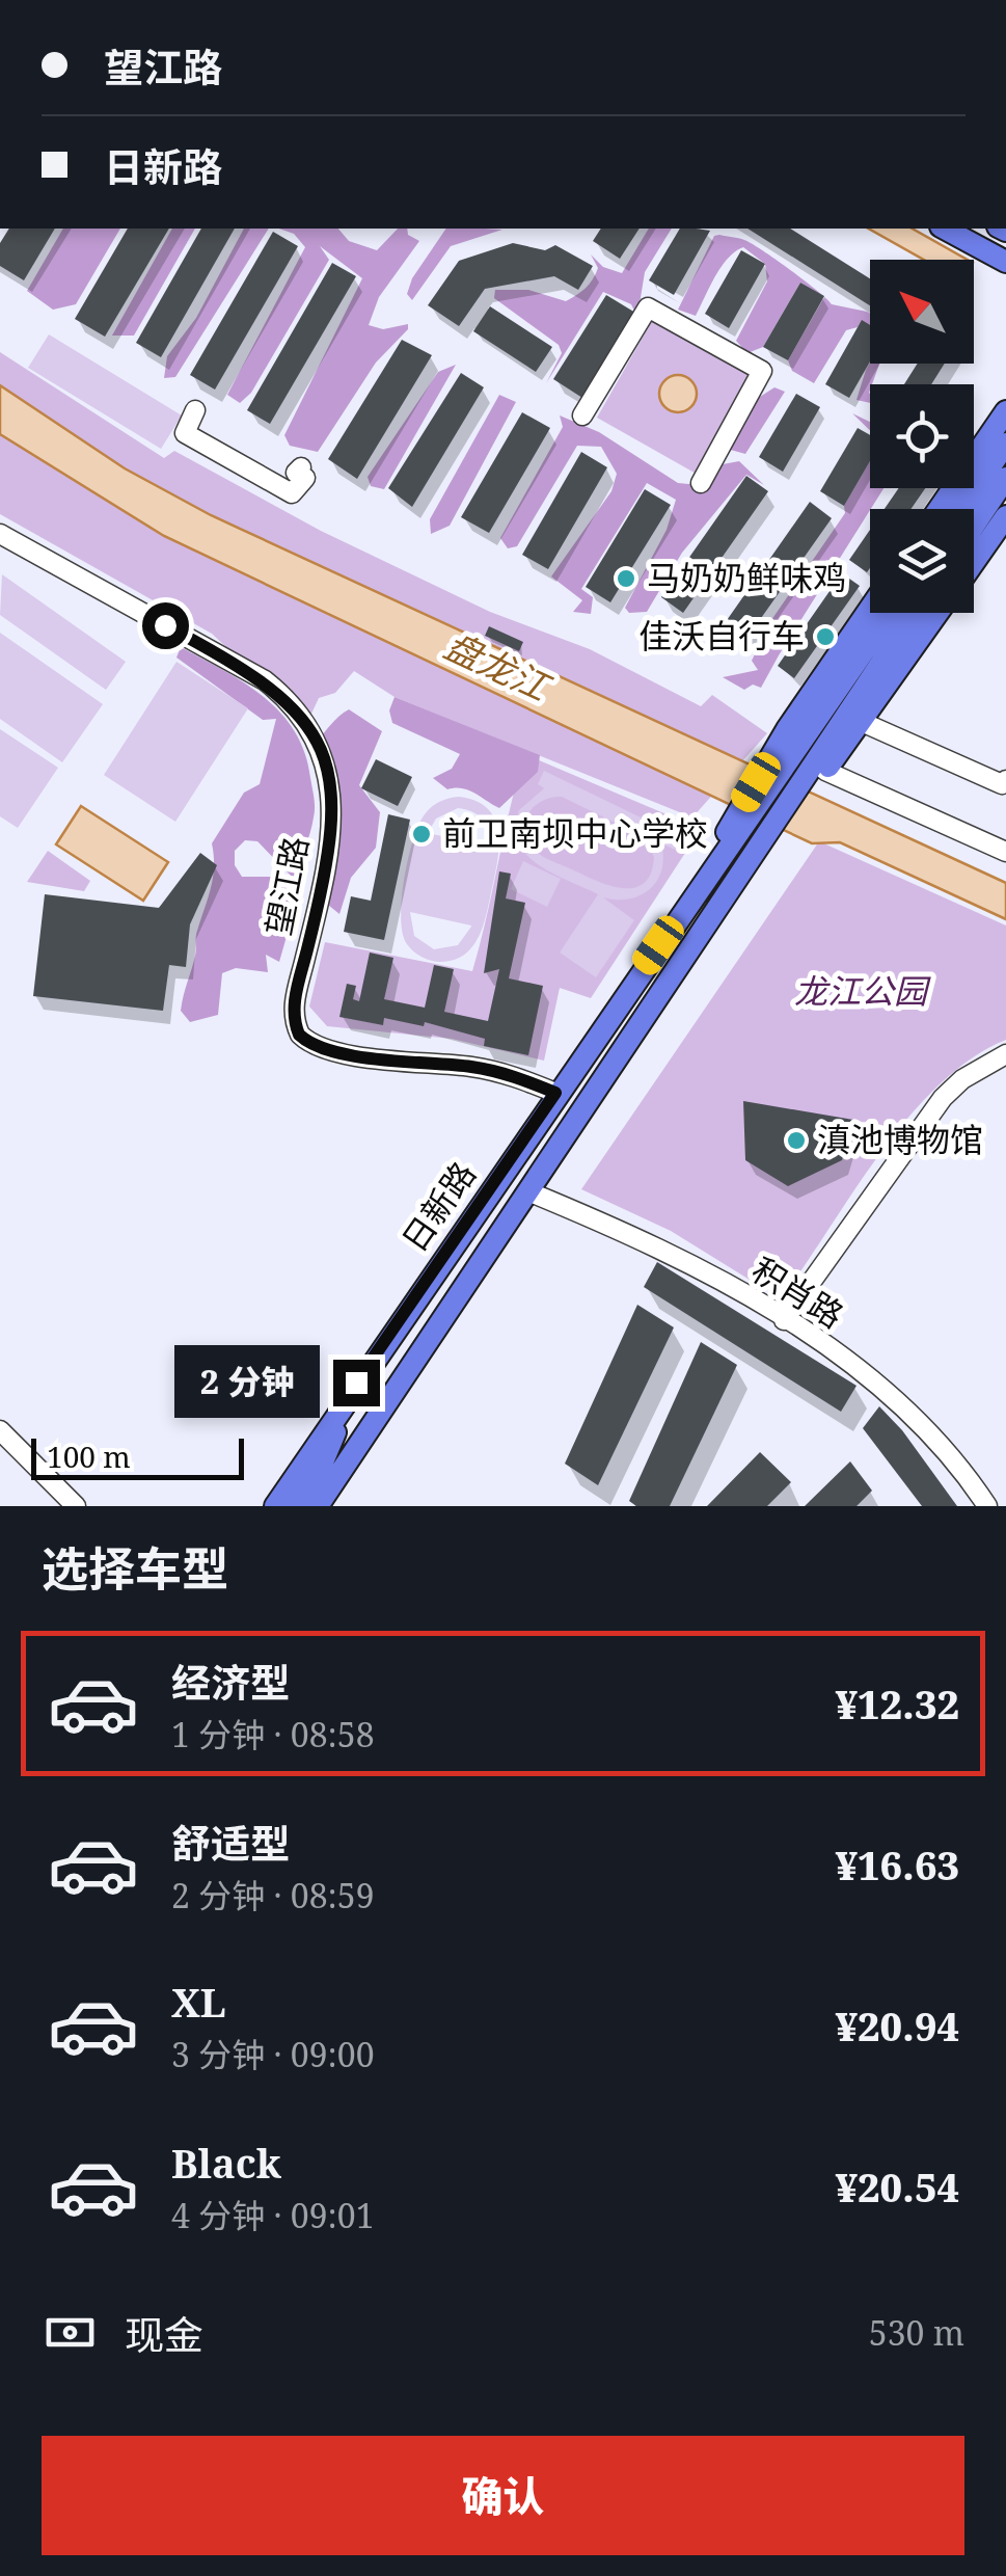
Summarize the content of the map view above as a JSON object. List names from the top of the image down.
{
  "streets": {
    "main road": ["日新路"],
    "street": ["望江路", "积肖路"]
  },
  "crossings": [
    ["望江路", "日新路"],
    ["日新路", "积肖路"]
  ],
  "water": ["盘龙江"],
  "parks": ["龙江公园"],
  "places": [
    "马奶奶鲜味鸡",
    "佳沃自行车",
    "前卫南坝中心学校",
    "滇池博物馆"
  ],
  "scale_bar": "100 m",
  "north": "top left",
  "page": {
    "banner": ["望江路", "日新路"],
    "bubble": "2 分钟",
    "scale": "100 m",
    "heading": "选择车型",
    "list": [
      {
        "name": "经济型",
        "note": "1 分钟 · 08:58",
        "value": "¥12.32"
      },
      {
        "name": "舒适型",
        "note": "2 分钟 · 08:59",
        "value": "¥16.63"
      },
      {
        "name": "XL",
        "note": "3 分钟 · 09:00",
        "value": "¥20.94"
      },
      {
        "name": "Black",
        "note": "4 分钟 · 09:01",
        "value": "¥20.54"
      }
    ],
    "pay": ["现金", "530 m"],
    "buttons": "确认"
  }
}
